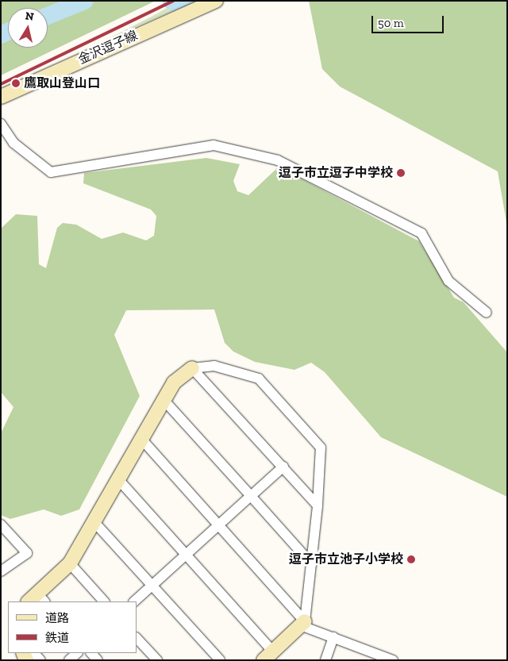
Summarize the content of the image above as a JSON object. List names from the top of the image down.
{
  "streets": {
    "street": ["金沢逗子線"]
  },
  "places": ["鷹取山登山口", "逗子市立逗子中学校", "逗子市立池子小学校"],
  "legend": ["道路", "鉄道"],
  "scale_bar": "50 m",
  "north": "top"
}
